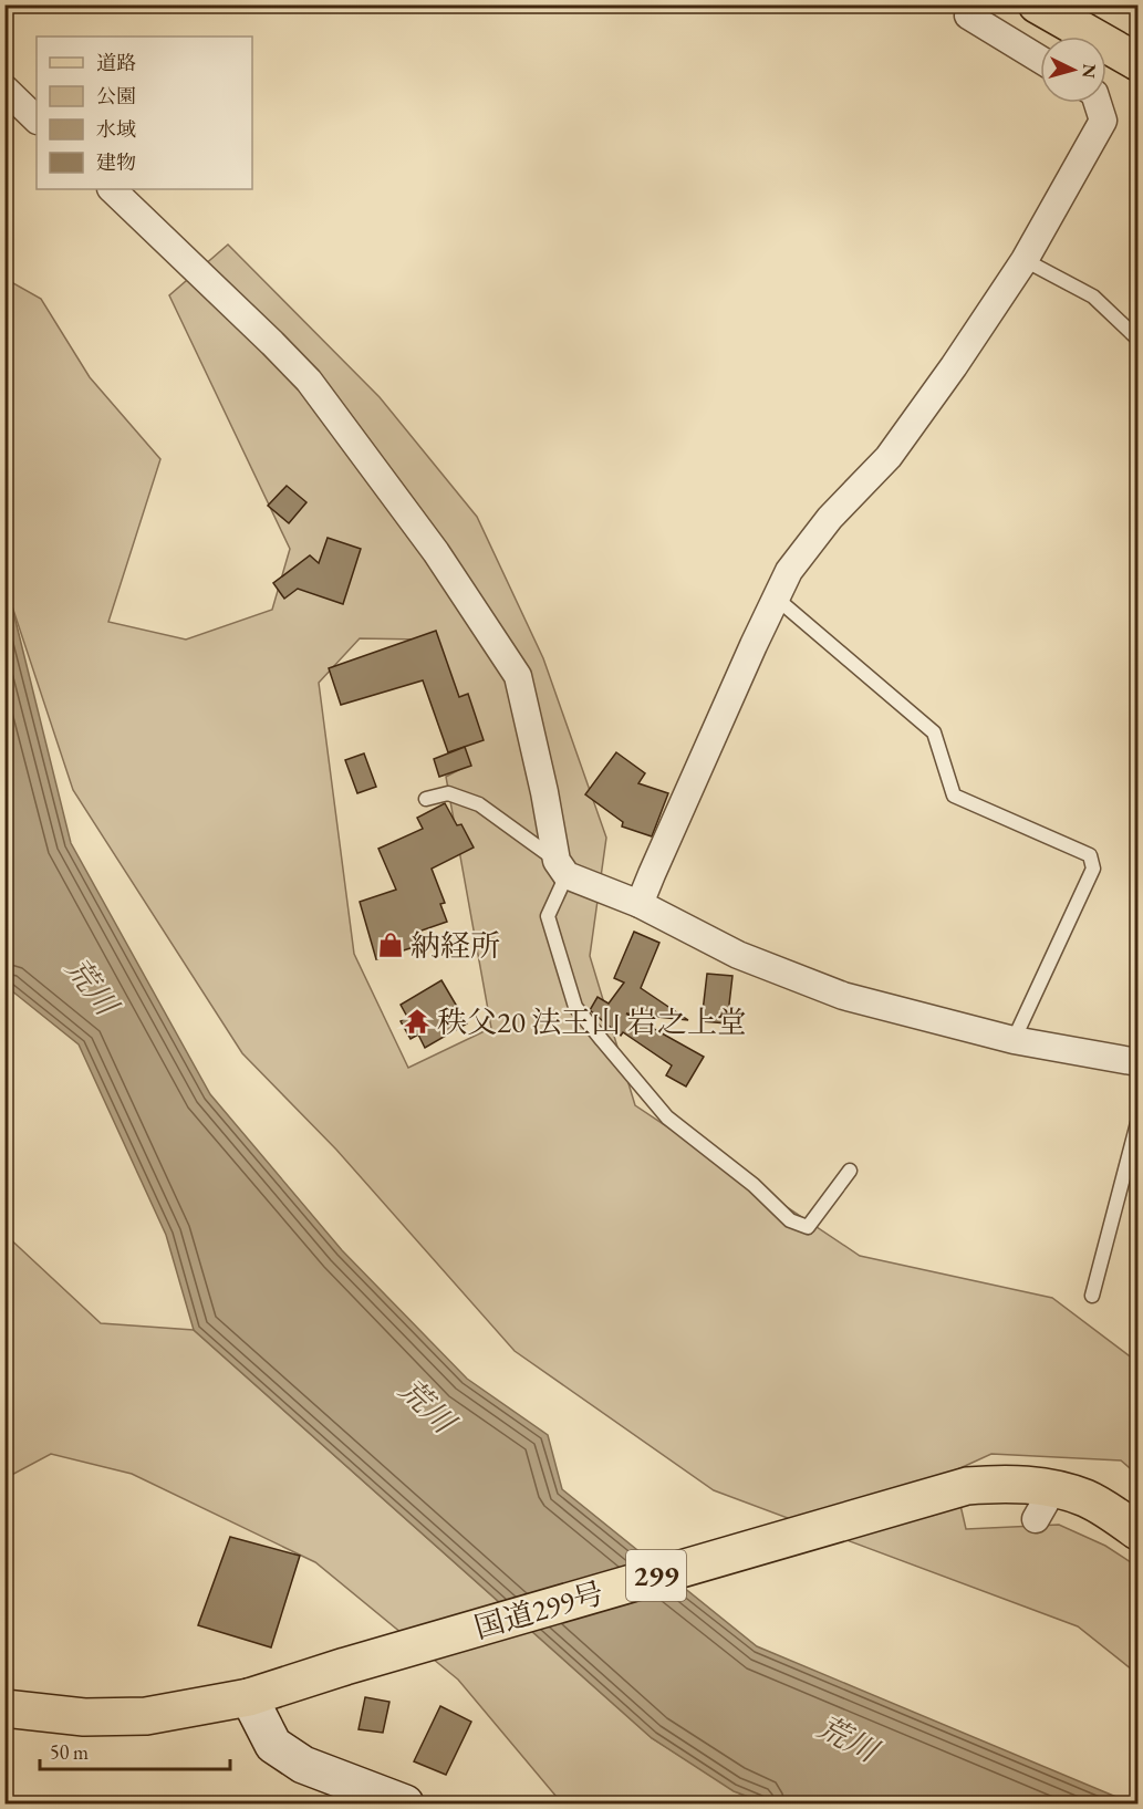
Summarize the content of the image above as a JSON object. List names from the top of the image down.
{
  "streets": {
    "main road": ["299", "国道299号"]
  },
  "water": ["荒川"],
  "places": {
    "shop": ["納経所"],
    "temple": ["秩父20 法王山 岩之上堂"]
  },
  "legend": [
    "道路",
    "公園",
    "水域",
    "建物"
  ],
  "scale_bar": "50 m",
  "north": "right"
}
